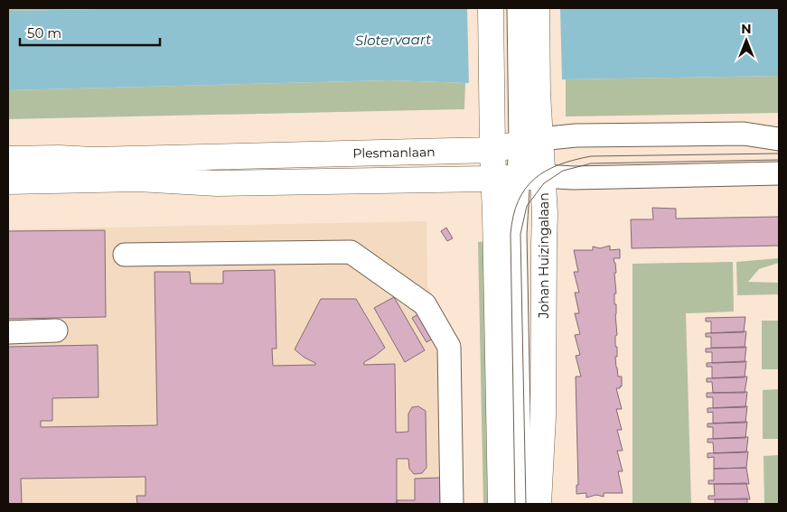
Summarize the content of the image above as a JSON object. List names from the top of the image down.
{
  "streets": {
    "main road": ["Plesmanlaan", "Johan Huizingalaan"]
  },
  "crossings": [
    ["Plesmanlaan", "Johan Huizingalaan"]
  ],
  "water": ["Slotervaart"],
  "scale_bar": "50 m",
  "north": "top"
}
